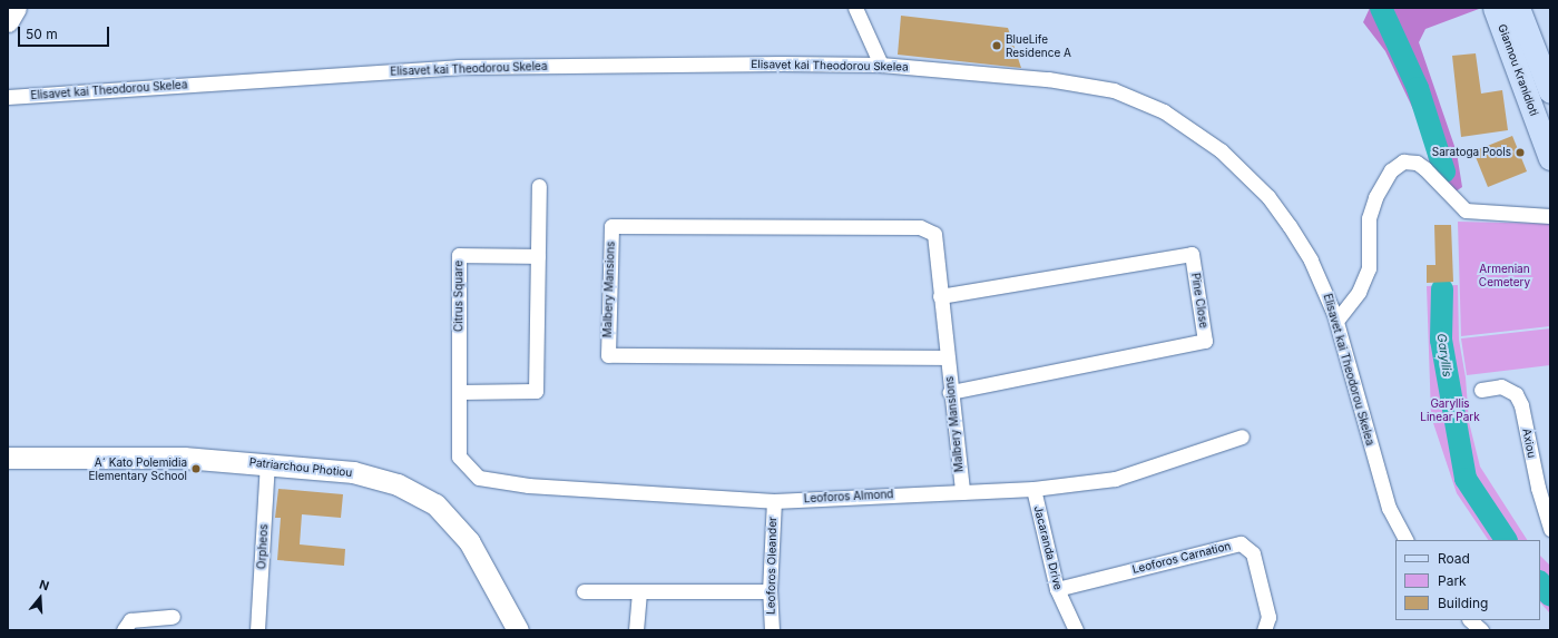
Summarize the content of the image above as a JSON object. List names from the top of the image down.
{
  "streets": {
    "main road": ["Giannou Kranidioti"],
    "street": [
      "Elisavet kai Theodorou Skelea",
      "Malbery Mansions",
      "Citrus Square",
      "Pine Close",
      "Axiou",
      "Patriarchou Photiou",
      "Leoforos Almond",
      "Orpheos",
      "Jacaranda Drive",
      "Leoforos Carnation",
      "Leoforos Oleander"
    ]
  },
  "crossings": [
    ["Malbery Mansions", "Pine Close"],
    ["Malbery Mansions", "Leoforos Almond"],
    ["Citrus Square", "Leoforos Almond"],
    ["Patriarchou Photiou", "Orpheos"],
    ["Leoforos Almond", "Jacaranda Drive"],
    ["Leoforos Almond", "Leoforos Oleander"],
    ["Jacaranda Drive", "Leoforos Carnation"]
  ],
  "water": ["Garyllis"],
  "parks": ["Armenian Cemetery", "Garyllis Linear Park"],
  "places": ["BlueLife Residence A", "Saratoga Pools", "A´ Kato Polemidia Elementary School"],
  "legend": ["Road", "Park", "Building"],
  "scale_bar": "50 m",
  "north": "top"
}
